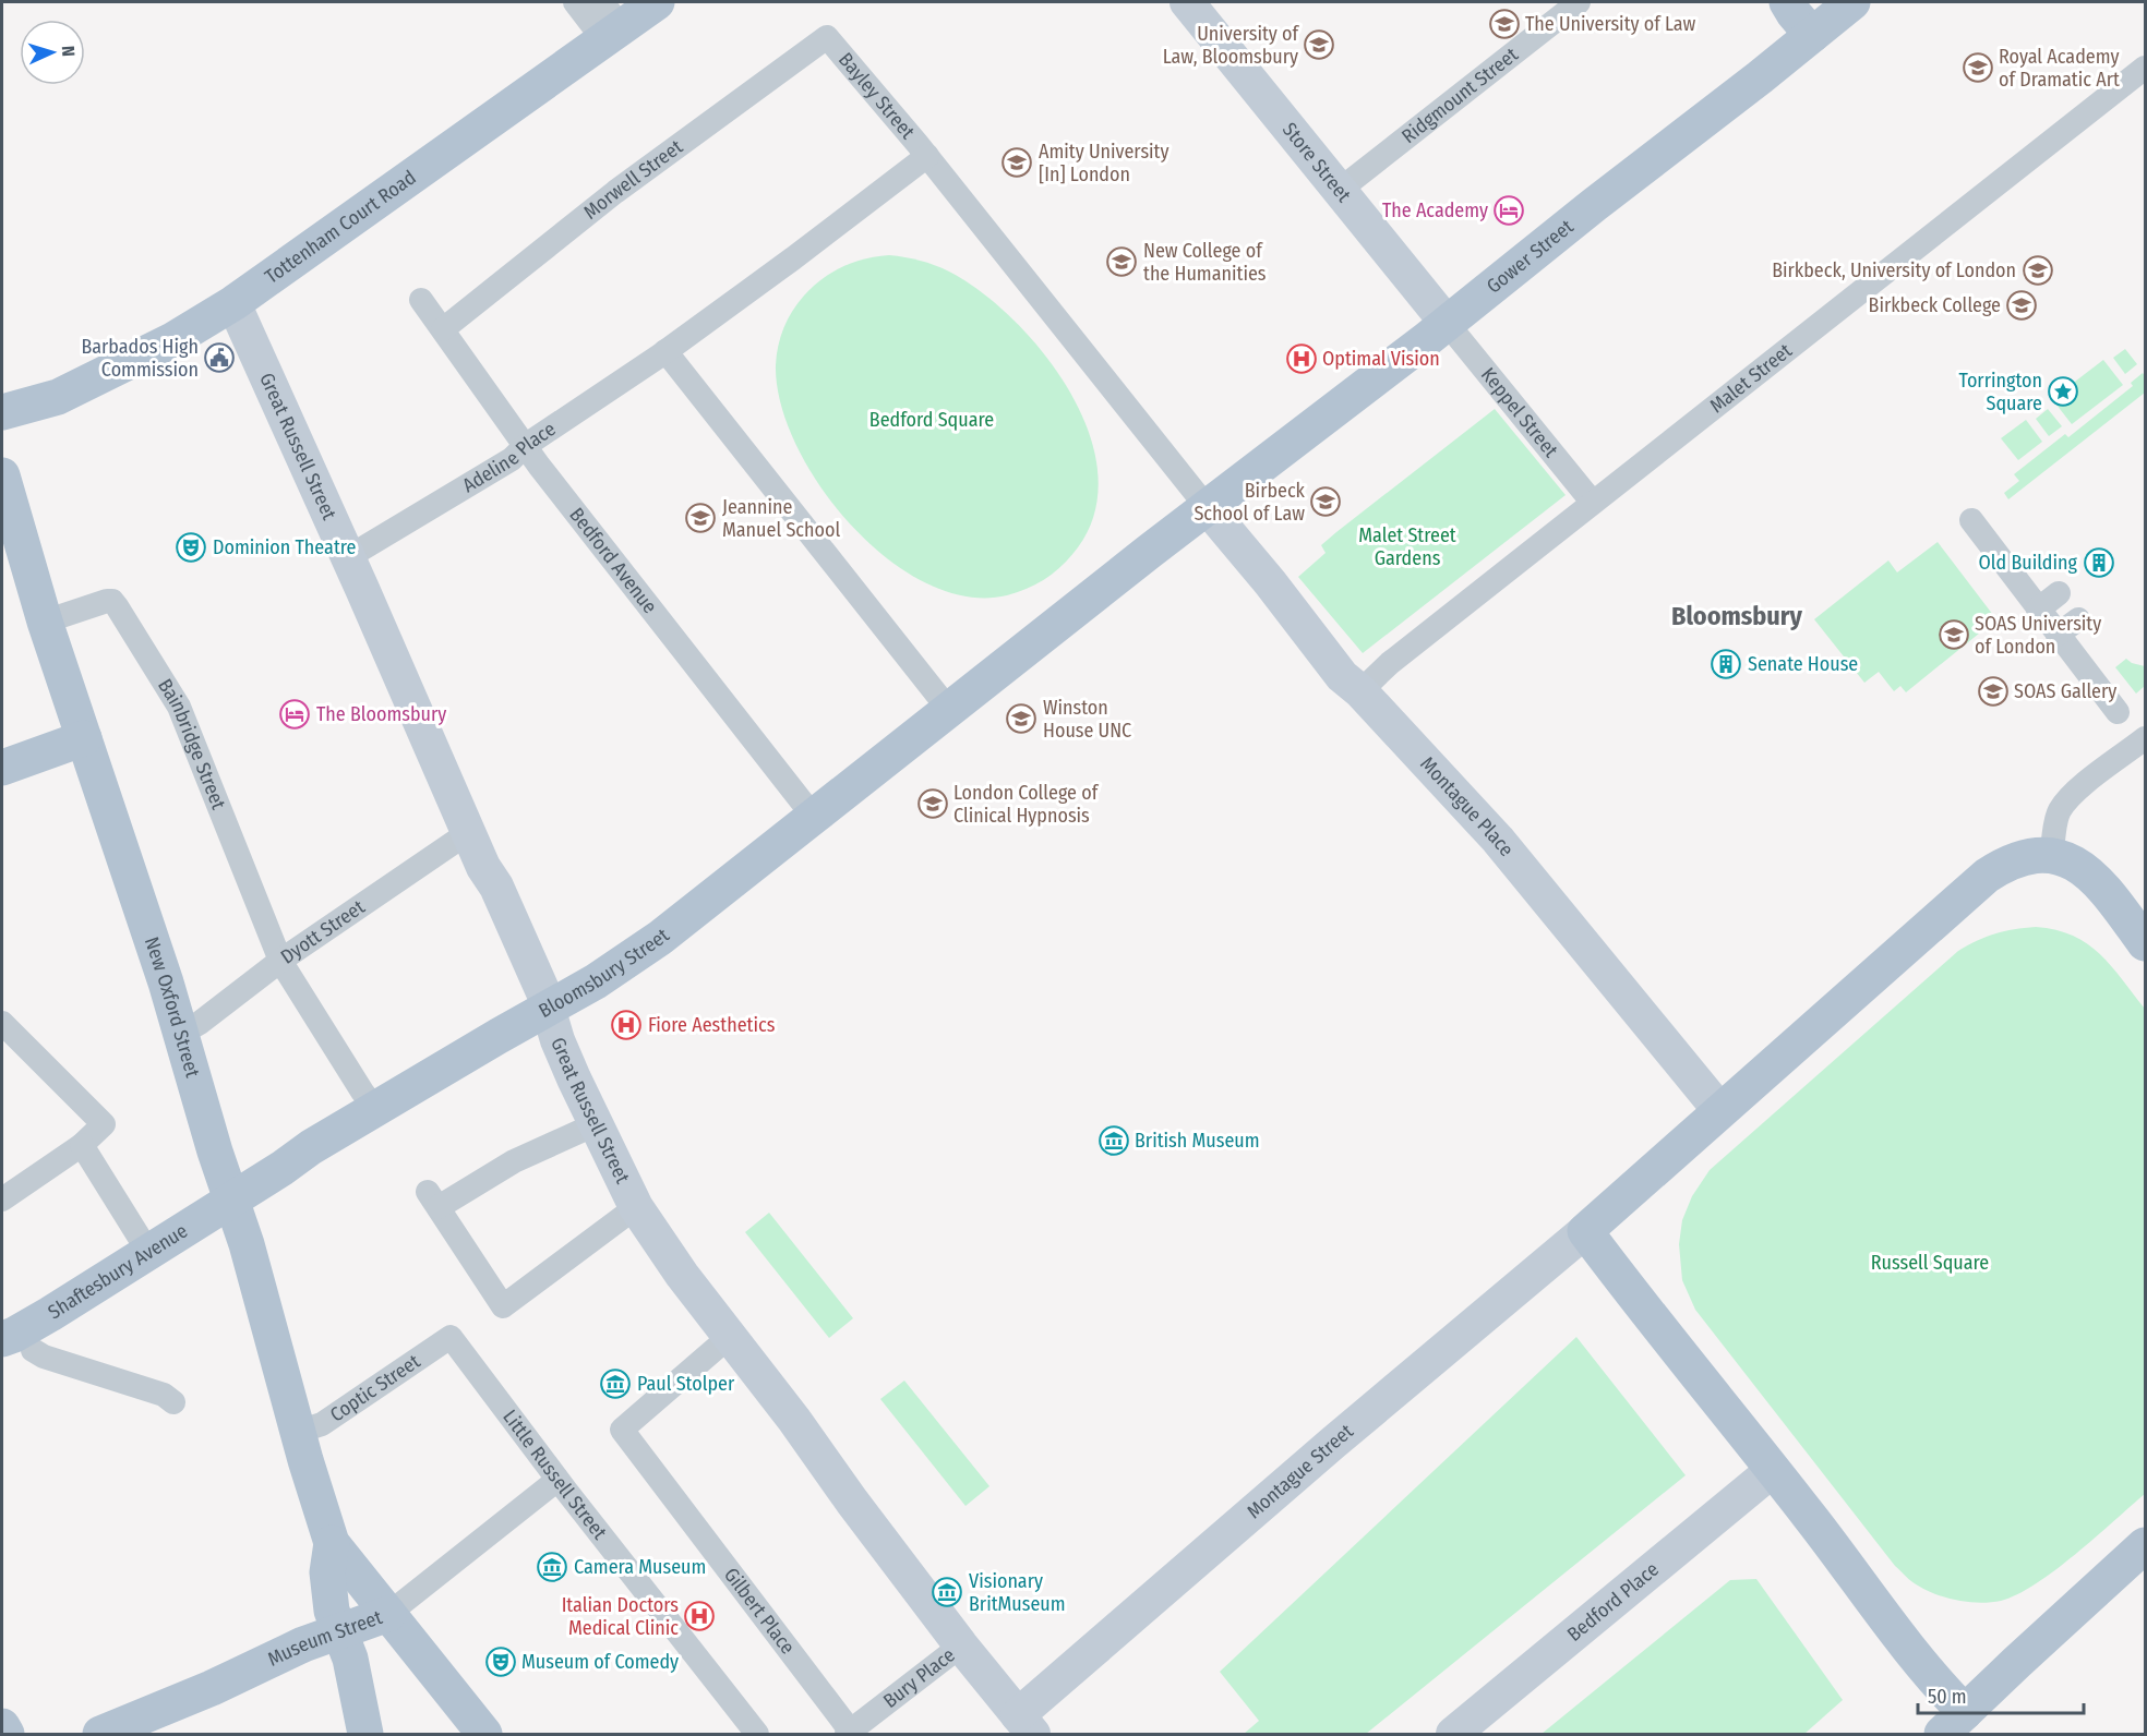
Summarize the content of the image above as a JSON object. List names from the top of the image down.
{
  "streets": {
    "main road": [
      "Tottenham Court Road",
      "Gower Street",
      "Bloomsbury Street",
      "New Oxford Street",
      "Shaftesbury Avenue",
      "Museum Street"
    ],
    "street": [
      "Bayley Street",
      "Ridgmount Street",
      "Store Street",
      "Morwell Street",
      "Malet Street",
      "Keppel Street",
      "Great Russell Street",
      "Adeline Place",
      "Bedford Avenue",
      "Bainbridge Street",
      "Montague Place",
      "Dyott Street",
      "Coptic Street",
      "Montague Street",
      "Little Russell Street",
      "Bedford Place",
      "Gilbert Place",
      "Bury Place"
    ]
  },
  "crossings": [
    ["Bayley Street", "Morwell Street"],
    ["Ridgmount Street", "Store Street"],
    ["Store Street", "Gower Street"],
    ["Store Street", "Keppel Street"],
    ["Morwell Street", "Bedford Avenue"],
    ["Tottenham Court Road", "Great Russell Street"],
    ["Gower Street", "Keppel Street"],
    ["Gower Street", "Montague Place"],
    ["Malet Street", "Keppel Street"],
    ["Malet Street", "Montague Place"],
    ["Great Russell Street", "Adeline Place"],
    ["Great Russell Street", "Dyott Street"],
    ["Great Russell Street", "Bloomsbury Street"],
    ["Great Russell Street", "Montague Street"],
    ["Great Russell Street", "Gilbert Place"],
    ["Great Russell Street", "Bury Place"],
    ["Adeline Place", "Bedford Avenue"],
    ["Bedford Avenue", "Bloomsbury Street"],
    ["Bainbridge Street", "Dyott Street"],
    ["Bainbridge Street", "Bloomsbury Street"],
    ["Bainbridge Street", "New Oxford Street"],
    ["Dyott Street", "New Oxford Street"],
    ["Bloomsbury Street", "New Oxford Street"],
    ["Bloomsbury Street", "Shaftesbury Avenue"],
    ["New Oxford Street", "Shaftesbury Avenue"],
    ["New Oxford Street", "Coptic Street"],
    ["Coptic Street", "Little Russell Street"],
    ["Little Russell Street", "Museum Street"],
    ["Gilbert Place", "Bury Place"]
  ],
  "districts": ["Bloomsbury"],
  "parks": ["Bedford Square", "Malet Street Gardens", "Russell Square"],
  "places": {
    "school or university": [
      "The University of Law",
      "University of Law, Bloomsbury",
      "Royal Academy of Dramatic Art",
      "Amity University [In] London",
      "New College of the Humanities",
      "Birkbeck, University of London",
      "Birkbeck College",
      "Birbeck School of Law",
      "Jeannine Manuel School",
      "SOAS University of London",
      "SOAS Gallery",
      "Winston House UNC",
      "London College of Clinical Hypnosis"
    ],
    "hotel": ["The Academy", "The Bloomsbury"],
    "public building": ["Barbados High Commission"],
    "hospital": ["Optimal Vision", "Fiore Aesthetics", "Italian Doctors Medical Clinic"],
    "place": ["Torrington Square"],
    "theatre": ["Dominion Theatre", "Museum of Comedy"],
    "building": ["Old Building", "Senate House"],
    "museum": [
      "British Museum",
      "Paul Stolper",
      "Camera Museum",
      "Visionary BritMuseum"
    ]
  },
  "scale_bar": "50 m",
  "north": "right"
}
